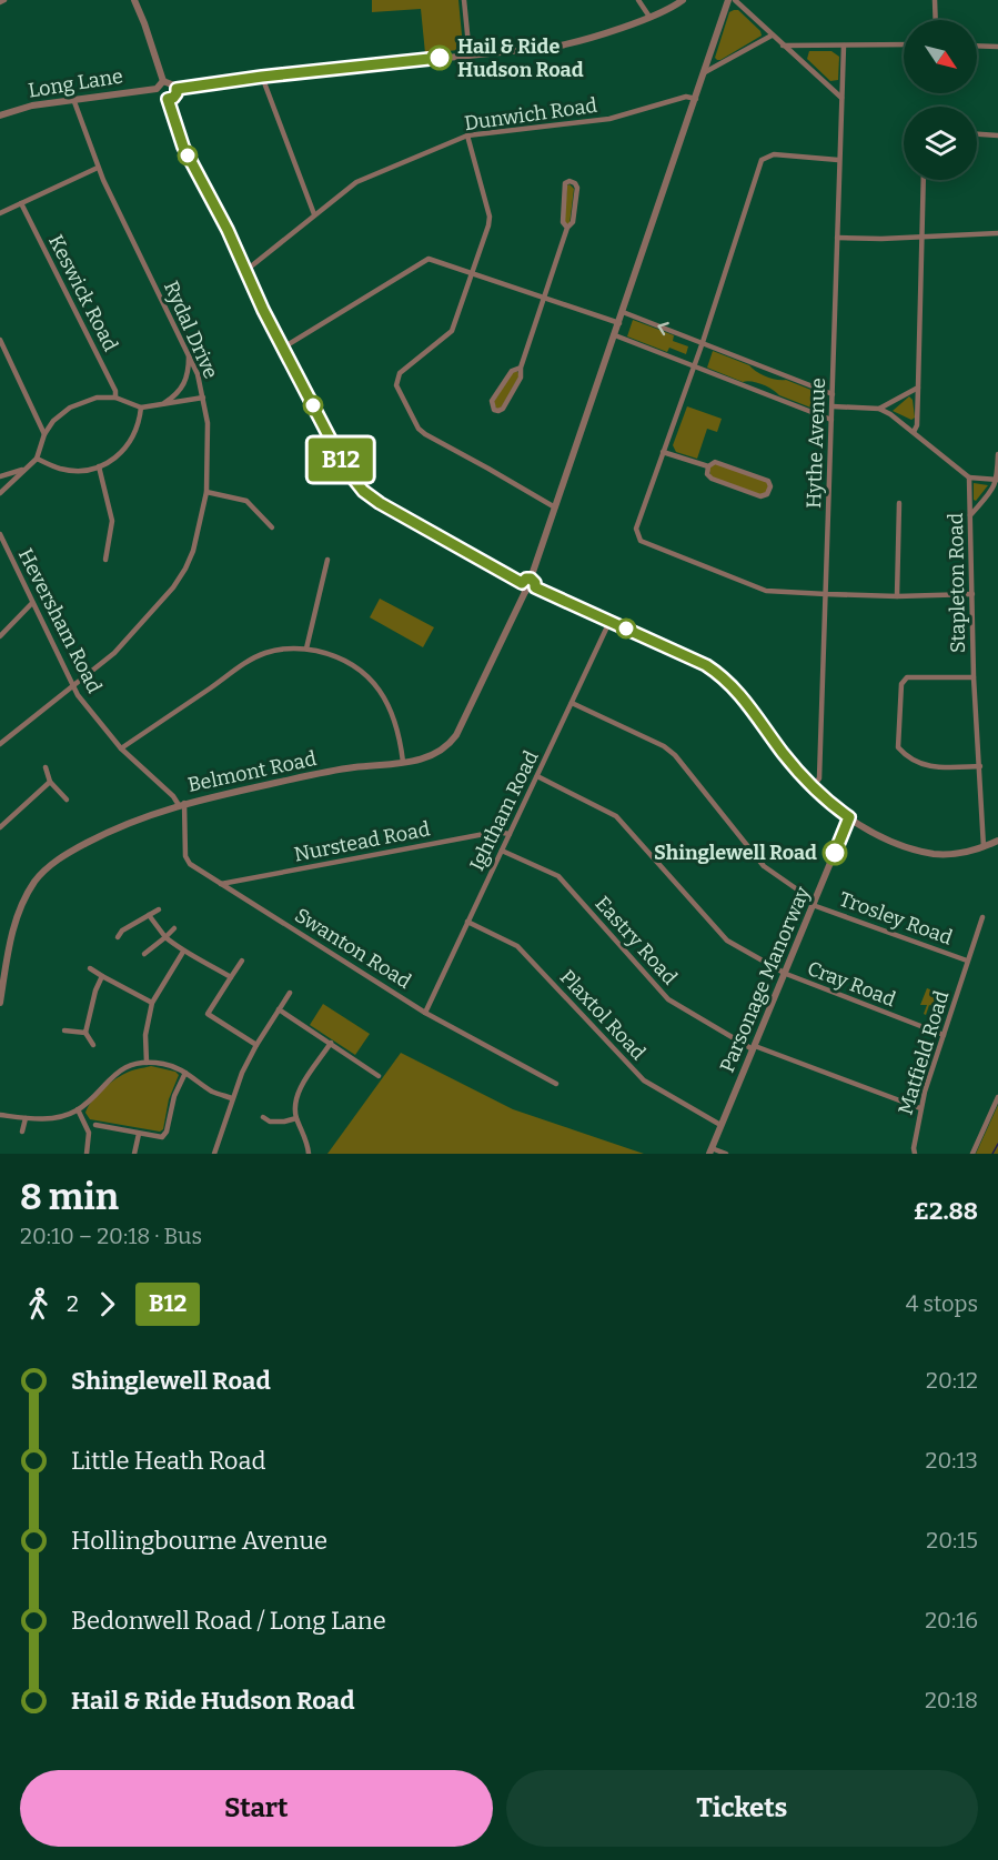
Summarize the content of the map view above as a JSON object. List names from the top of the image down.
{
  "streets": {
    "street": [
      "Long Lane",
      "Dunwich Road",
      "Keswick Road",
      "Rydal Drive",
      "Hythe Avenue",
      "Stapleton Road",
      "Heversham Road",
      "Belmont Road",
      "Ightham Road",
      "Nurstead Road",
      "Trosley Road",
      "Eastry Road",
      "Swanton Road",
      "Parsonage Manorway",
      "Cray Road",
      "Plaxtol Road",
      "Matfield Road"
    ]
  },
  "crossings": [
    ["Long Lane", "Rydal Drive"],
    ["Rydal Drive", "Heversham Road"],
    ["Heversham Road", "Belmont Road"],
    ["Heversham Road", "Swanton Road"],
    ["Belmont Road", "Swanton Road"],
    ["Ightham Road", "Nurstead Road"],
    ["Ightham Road", "Eastry Road"],
    ["Ightham Road", "Swanton Road"],
    ["Ightham Road", "Cray Road"],
    ["Ightham Road", "Plaxtol Road"],
    ["Nurstead Road", "Swanton Road"],
    ["Trosley Road", "Parsonage Manorway"],
    ["Trosley Road", "Matfield Road"],
    ["Eastry Road", "Parsonage Manorway"],
    ["Eastry Road", "Matfield Road"],
    ["Parsonage Manorway", "Cray Road"],
    ["Parsonage Manorway", "Plaxtol Road"],
    ["Cray Road", "Matfield Road"]
  ],
  "places": ["Hail & Ride Hudson Road", "Shinglewell Road"],
  "lines": ["bus line B12"],
  "north": "bottom right",
  "page": {
    "on_map": "B12",
    "heading": ["8 min", "20:10 – 20:18 · Bus", "£2.88"],
    "legs": ["2", "B12", "4 stops"],
    "list": [
      {
        "name": "Shinglewell Road",
        "value": "20:12"
      },
      {
        "name": "Little Heath Road",
        "value": "20:13"
      },
      {
        "name": "Hollingbourne Avenue",
        "value": "20:15"
      },
      {
        "name": "Bedonwell Road / Long Lane",
        "value": "20:16"
      },
      {
        "name": "Hail & Ride Hudson Road",
        "value": "20:18"
      }
    ],
    "buttons": ["Start", "Tickets"]
  }
}
